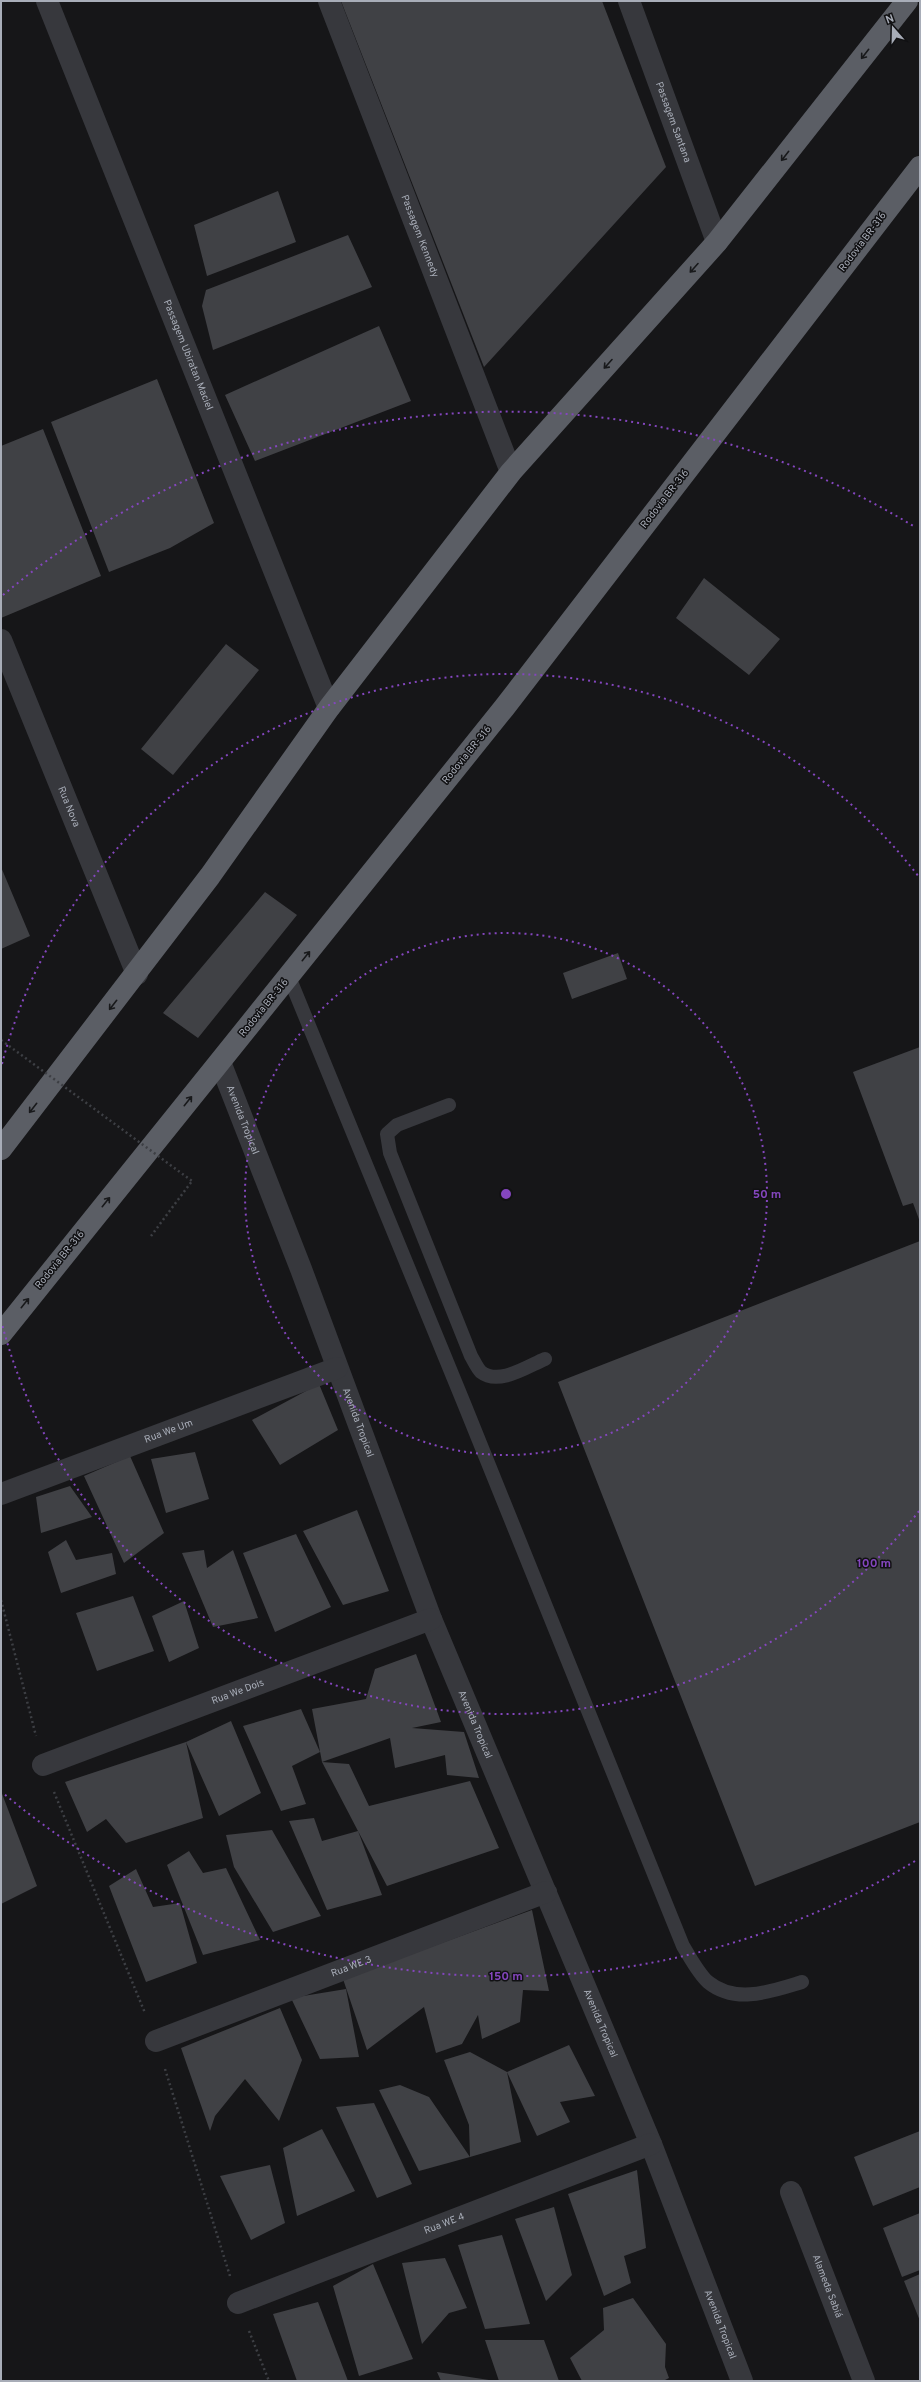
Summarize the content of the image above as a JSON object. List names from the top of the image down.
{
  "streets": {
    "highway": ["Rodovia BR-316"],
    "street": [
      "Passagem Santana",
      "Passagem Kennedy",
      "Passagem Ubiratan Maciel",
      "Rua Nova",
      "Avenida Tropical",
      "Rua We Um",
      "Rua We Dois",
      "Rua WE 3",
      "Rua WE 4",
      "Alameda Sabiá"
    ]
  },
  "crossings": [
    ["Rodovia BR-316", "Avenida Tropical"],
    ["Avenida Tropical", "Rua We Um"],
    ["Avenida Tropical", "Rua We Dois"],
    ["Avenida Tropical", "Rua WE 3"],
    ["Avenida Tropical", "Rua WE 4"]
  ],
  "north": "top",
  "rings": ["50 m", "100 m", "150 m"]
}
